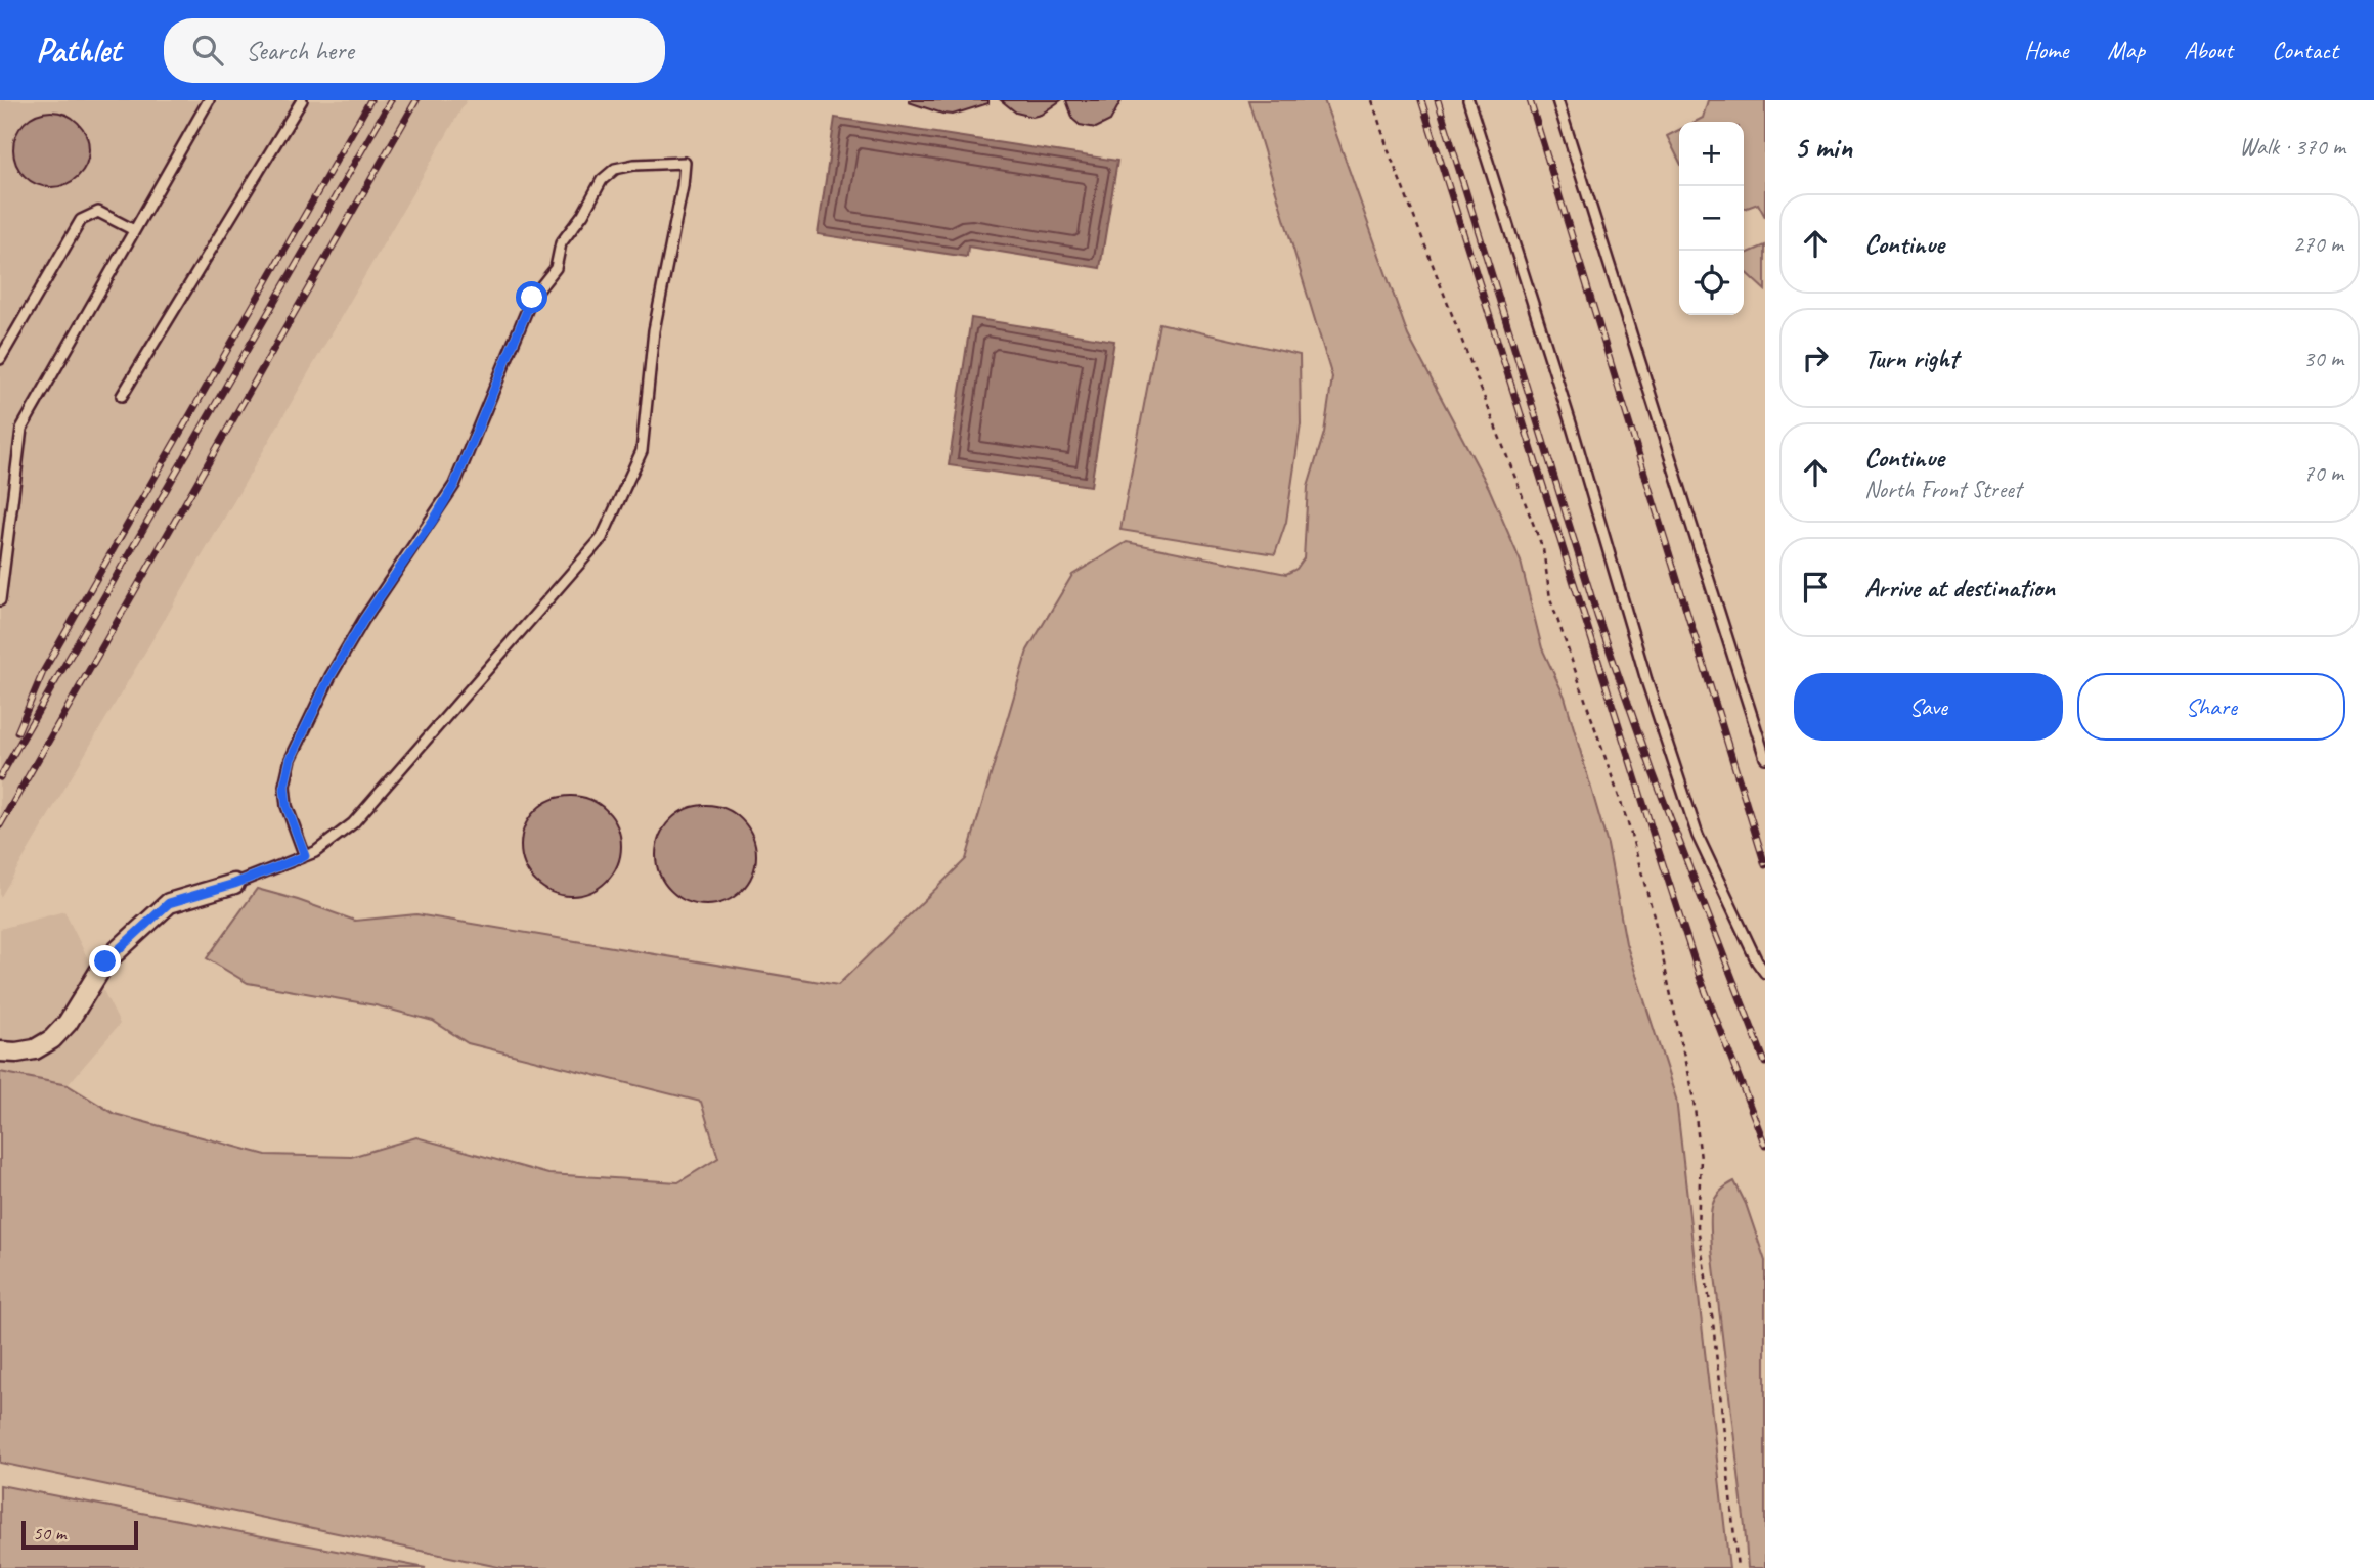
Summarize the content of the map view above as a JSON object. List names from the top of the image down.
{
  "scale_bar": "50 m",
  "page": {
    "header": "Pathlet",
    "search": "Search here",
    "nav": [
      "Home",
      "Map",
      "About",
      "Contact"
    ],
    "heading": ["5 min", "Walk · 370 m"],
    "map_buttons": ["+", "−"],
    "list": [
      ["Continue", "270 m"],
      ["Turn right", "30 m"],
      ["Continue", "North Front Street", "70 m"],
      "Arrive at destination"
    ],
    "buttons": ["Save", "Share"],
    "scale": "50 m"
  }
}
